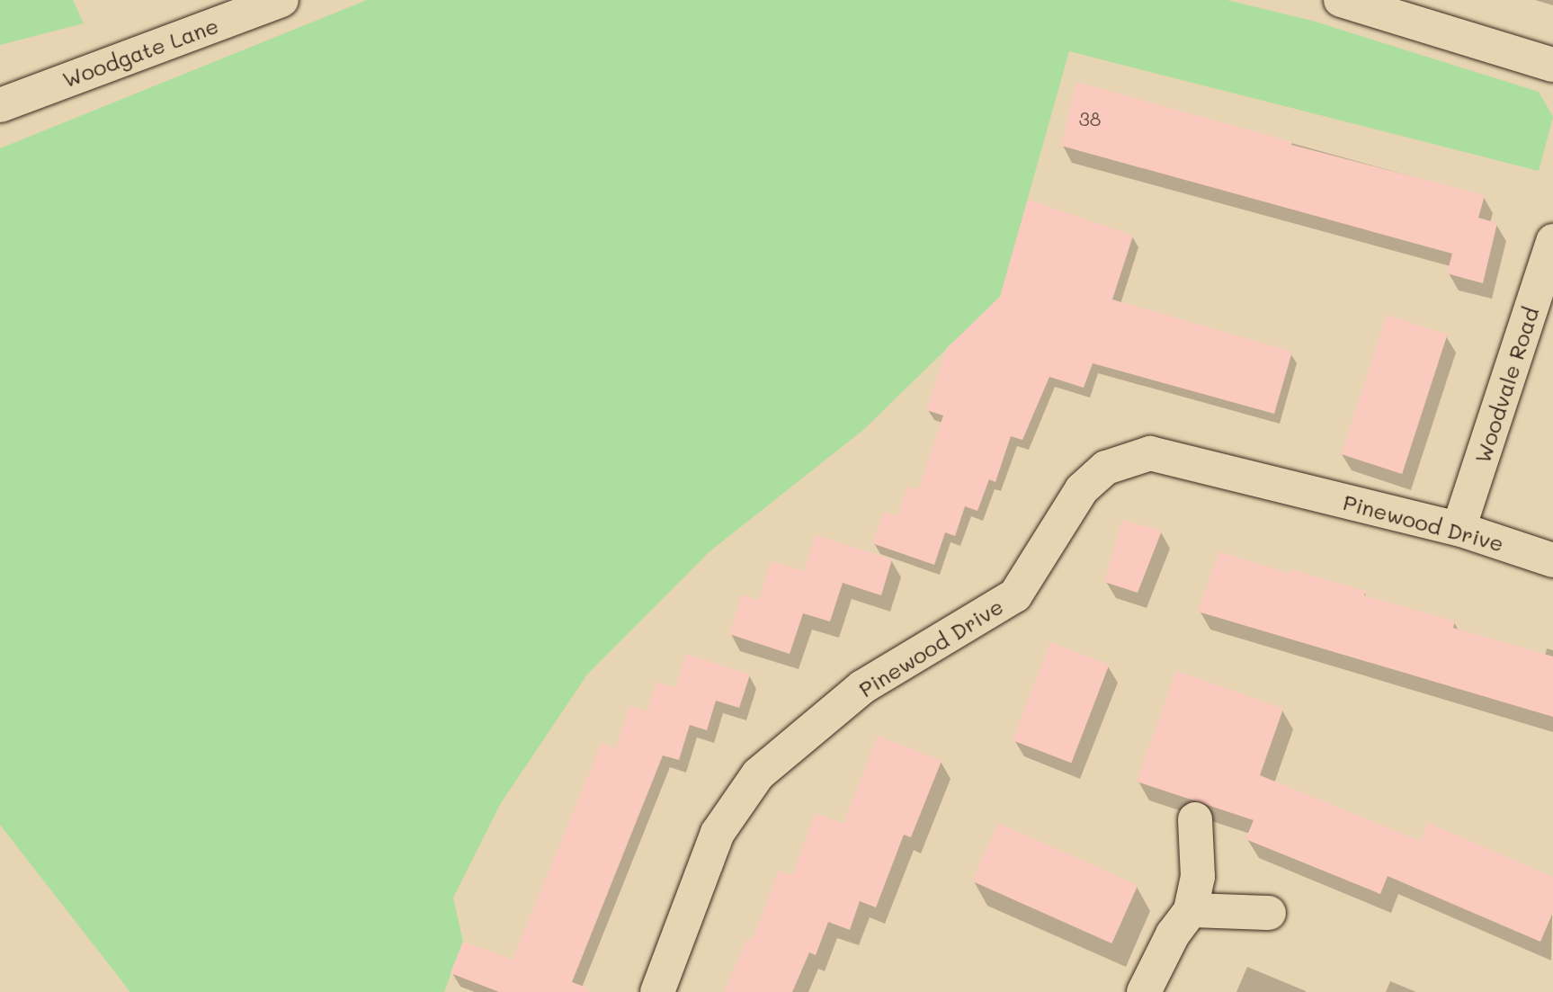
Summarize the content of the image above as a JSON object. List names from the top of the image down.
{
  "streets": {
    "street": ["Woodgate Lane", "Woodvale Road", "Pinewood Drive"]
  },
  "crossings": [
    ["Woodvale Road", "Pinewood Drive"]
  ],
  "house_numbers": ["38"]
}
